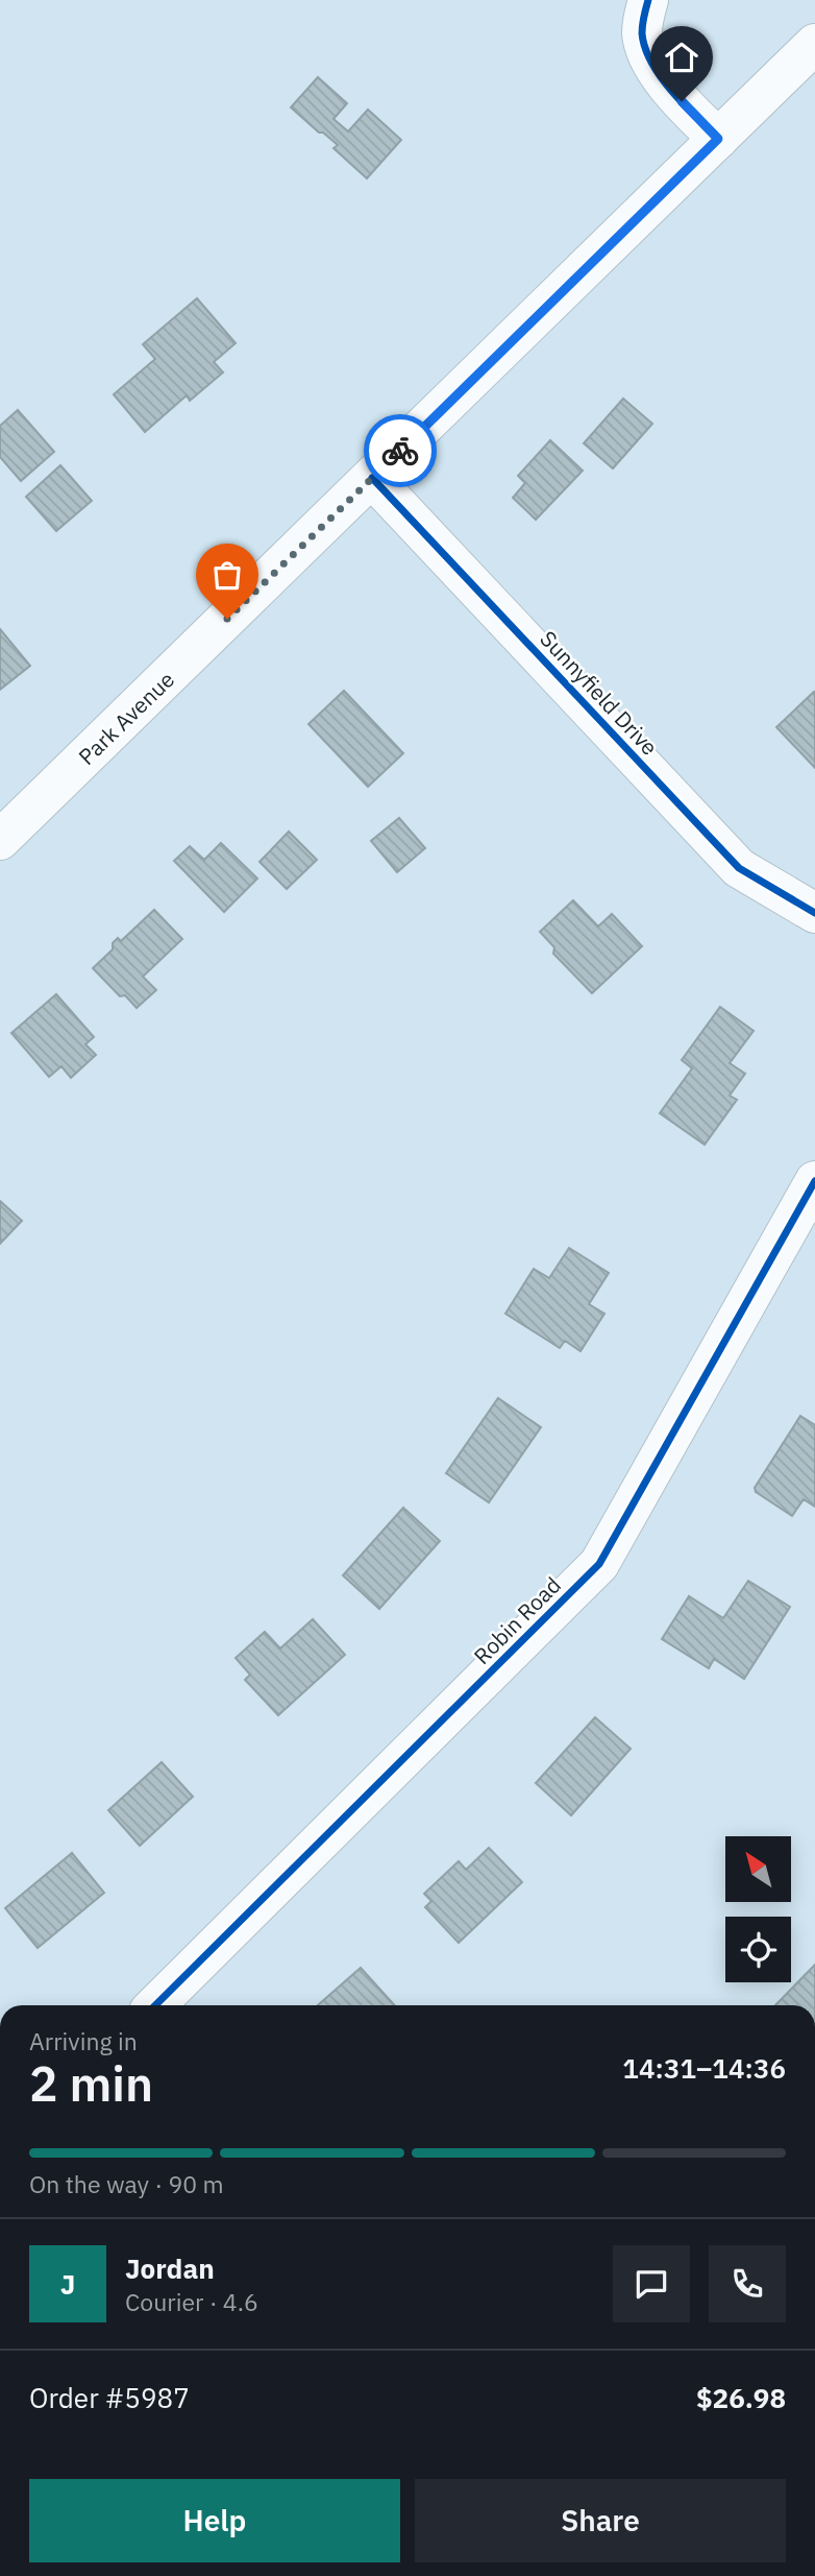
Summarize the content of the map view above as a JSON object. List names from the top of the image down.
{
  "streets": {
    "street": ["Sunnyfield Drive", "Park Avenue", "Robin Road"]
  },
  "crossings": [
    ["Sunnyfield Drive", "Park Avenue"]
  ],
  "north": "top left",
  "page": {
    "heading": ["2 min", "Arriving in", "14:31–14:36"],
    "panel": [
      "Jordan",
      "Courier · 4.6",
      "Order #5987",
      "$26.98"
    ],
    "bar": "On the way · 90 m",
    "round": "J",
    "buttons": ["Help", "Share"]
  }
}
